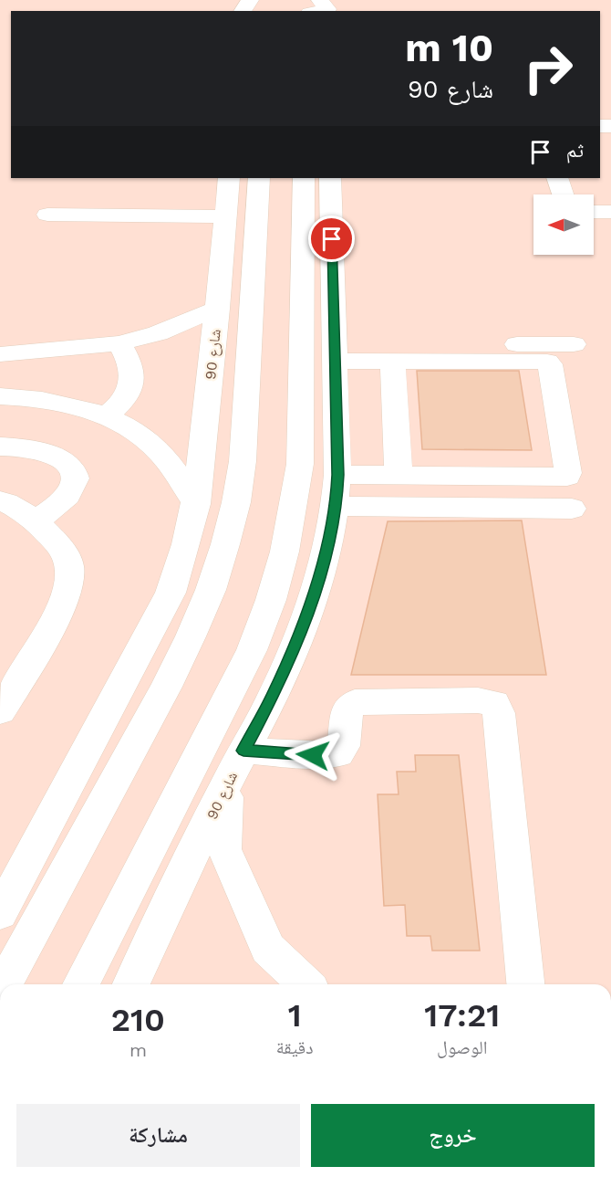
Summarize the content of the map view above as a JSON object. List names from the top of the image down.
{
  "streets": {
    "street": ["شارع 90"]
  },
  "north": "left",
  "page": {
    "turn": ["10 m", "شارع 90"],
    "then": "ثم",
    "eta": [
      "17:21",
      "الوصول",
      "1",
      "دقيقة",
      "210",
      "m"
    ],
    "buttons": ["خروج", "مشاركة"]
  }
}
